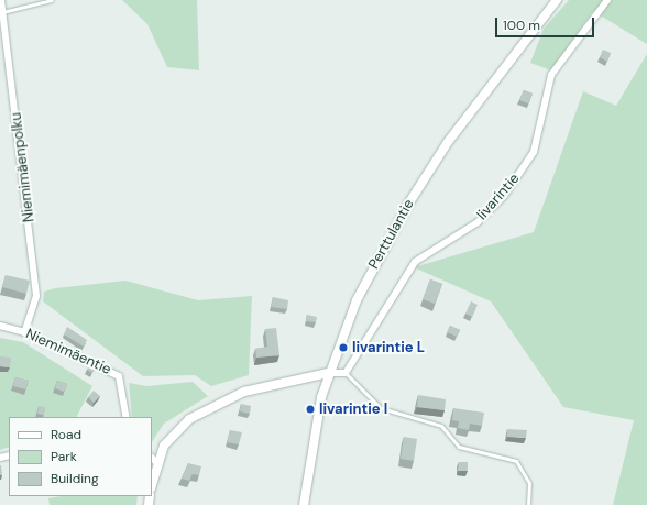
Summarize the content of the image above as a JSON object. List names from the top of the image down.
{
  "streets": {
    "street": [
      "Niemimäenpolku",
      "Iivarintie",
      "Perttulantie",
      "Niemimäentie"
    ]
  },
  "crossings": [
    ["Niemimäenpolku", "Niemimäentie"]
  ],
  "places": ["Iivarintie L", "Iivarintie I"],
  "legend": ["Road", "Park", "Building"],
  "scale_bar": "100 m"
}
